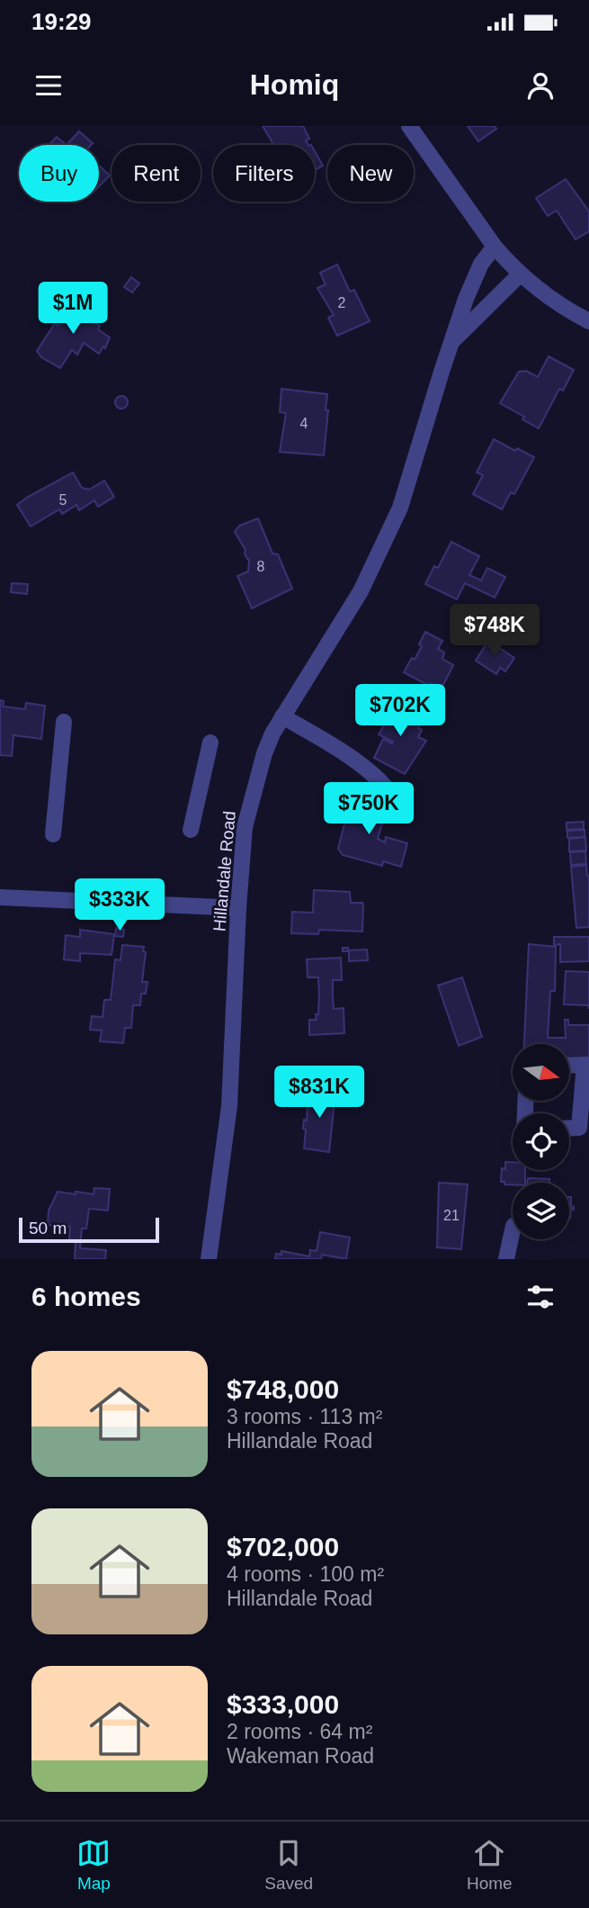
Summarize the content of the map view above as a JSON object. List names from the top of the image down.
{
  "streets": {
    "street": ["Hillandale Road"]
  },
  "house_numbers": [
    "2",
    "4",
    "5",
    "8",
    "21"
  ],
  "scale_bar": "50 m",
  "north": "right",
  "page": {
    "status": "19:29",
    "header": "Homiq",
    "chip": [
      "Buy",
      "Rent",
      "Filters",
      "New"
    ],
    "price": [
      "$1M",
      "$748K",
      "$702K",
      "$750K",
      "$333K",
      "$831K"
    ],
    "scale": "50 m",
    "heading": "6 homes",
    "list": [
      {
        "name": "$748,000",
        "note": "3 rooms · 113 m² · Hillandale Road"
      },
      {
        "name": "$702,000",
        "note": "4 rooms · 100 m² · Hillandale Road"
      },
      {
        "name": "$333,000",
        "note": "2 rooms · 64 m² · Wakeman Road"
      }
    ],
    "tabs": ["Map", "Saved", "Home"]
  }
}
